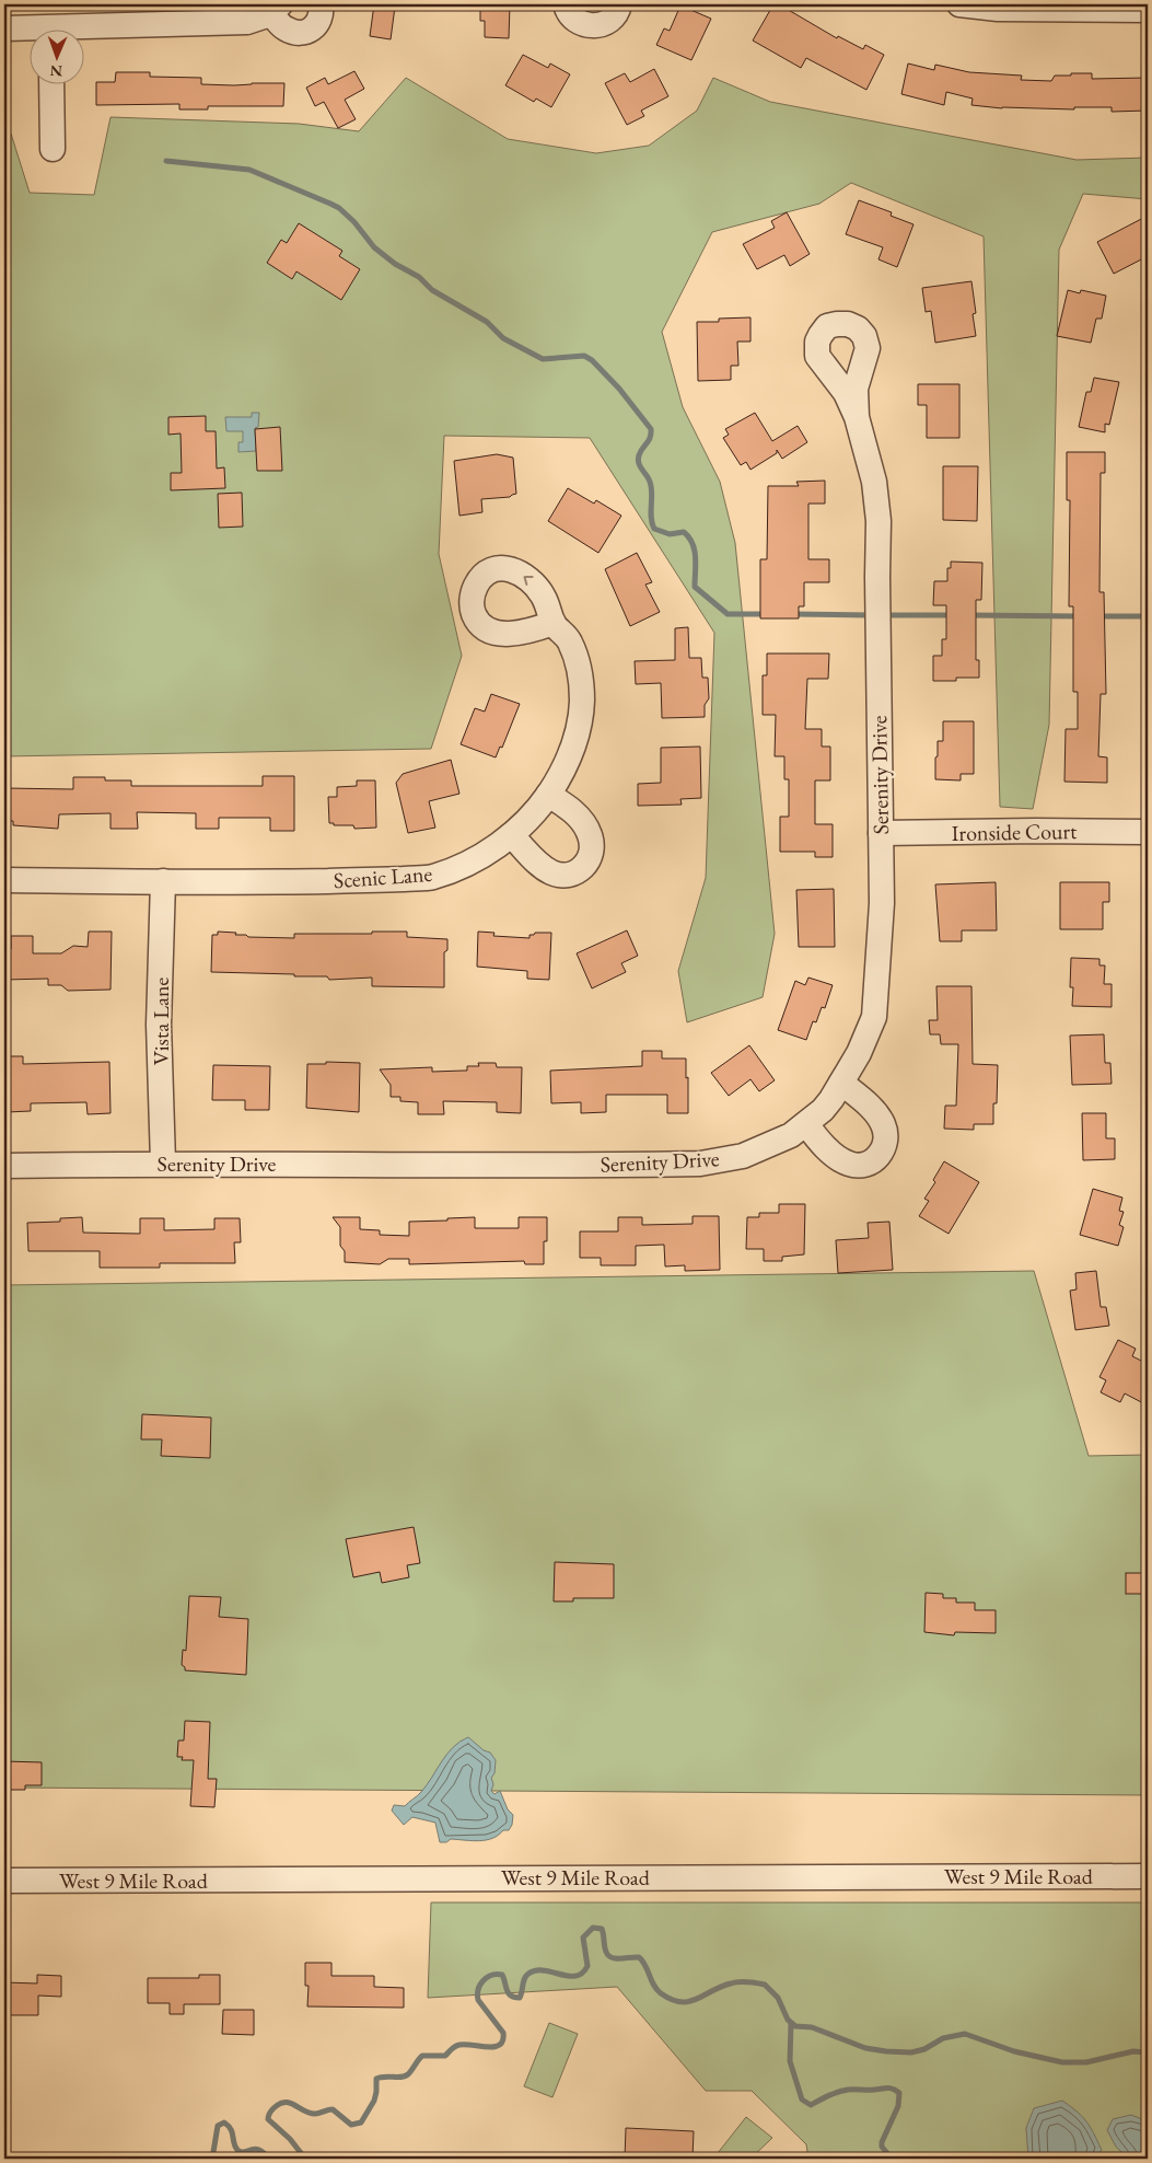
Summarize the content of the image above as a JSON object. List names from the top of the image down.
{
  "streets": {
    "street": [
      "Serenity Drive",
      "Ironside Court",
      "Scenic Lane",
      "Vista Lane",
      "West 9 Mile Road"
    ]
  },
  "crossings": [
    ["Serenity Drive", "Ironside Court"],
    ["Serenity Drive", "Vista Lane"],
    ["Scenic Lane", "Vista Lane"]
  ],
  "north": "bottom"
}
